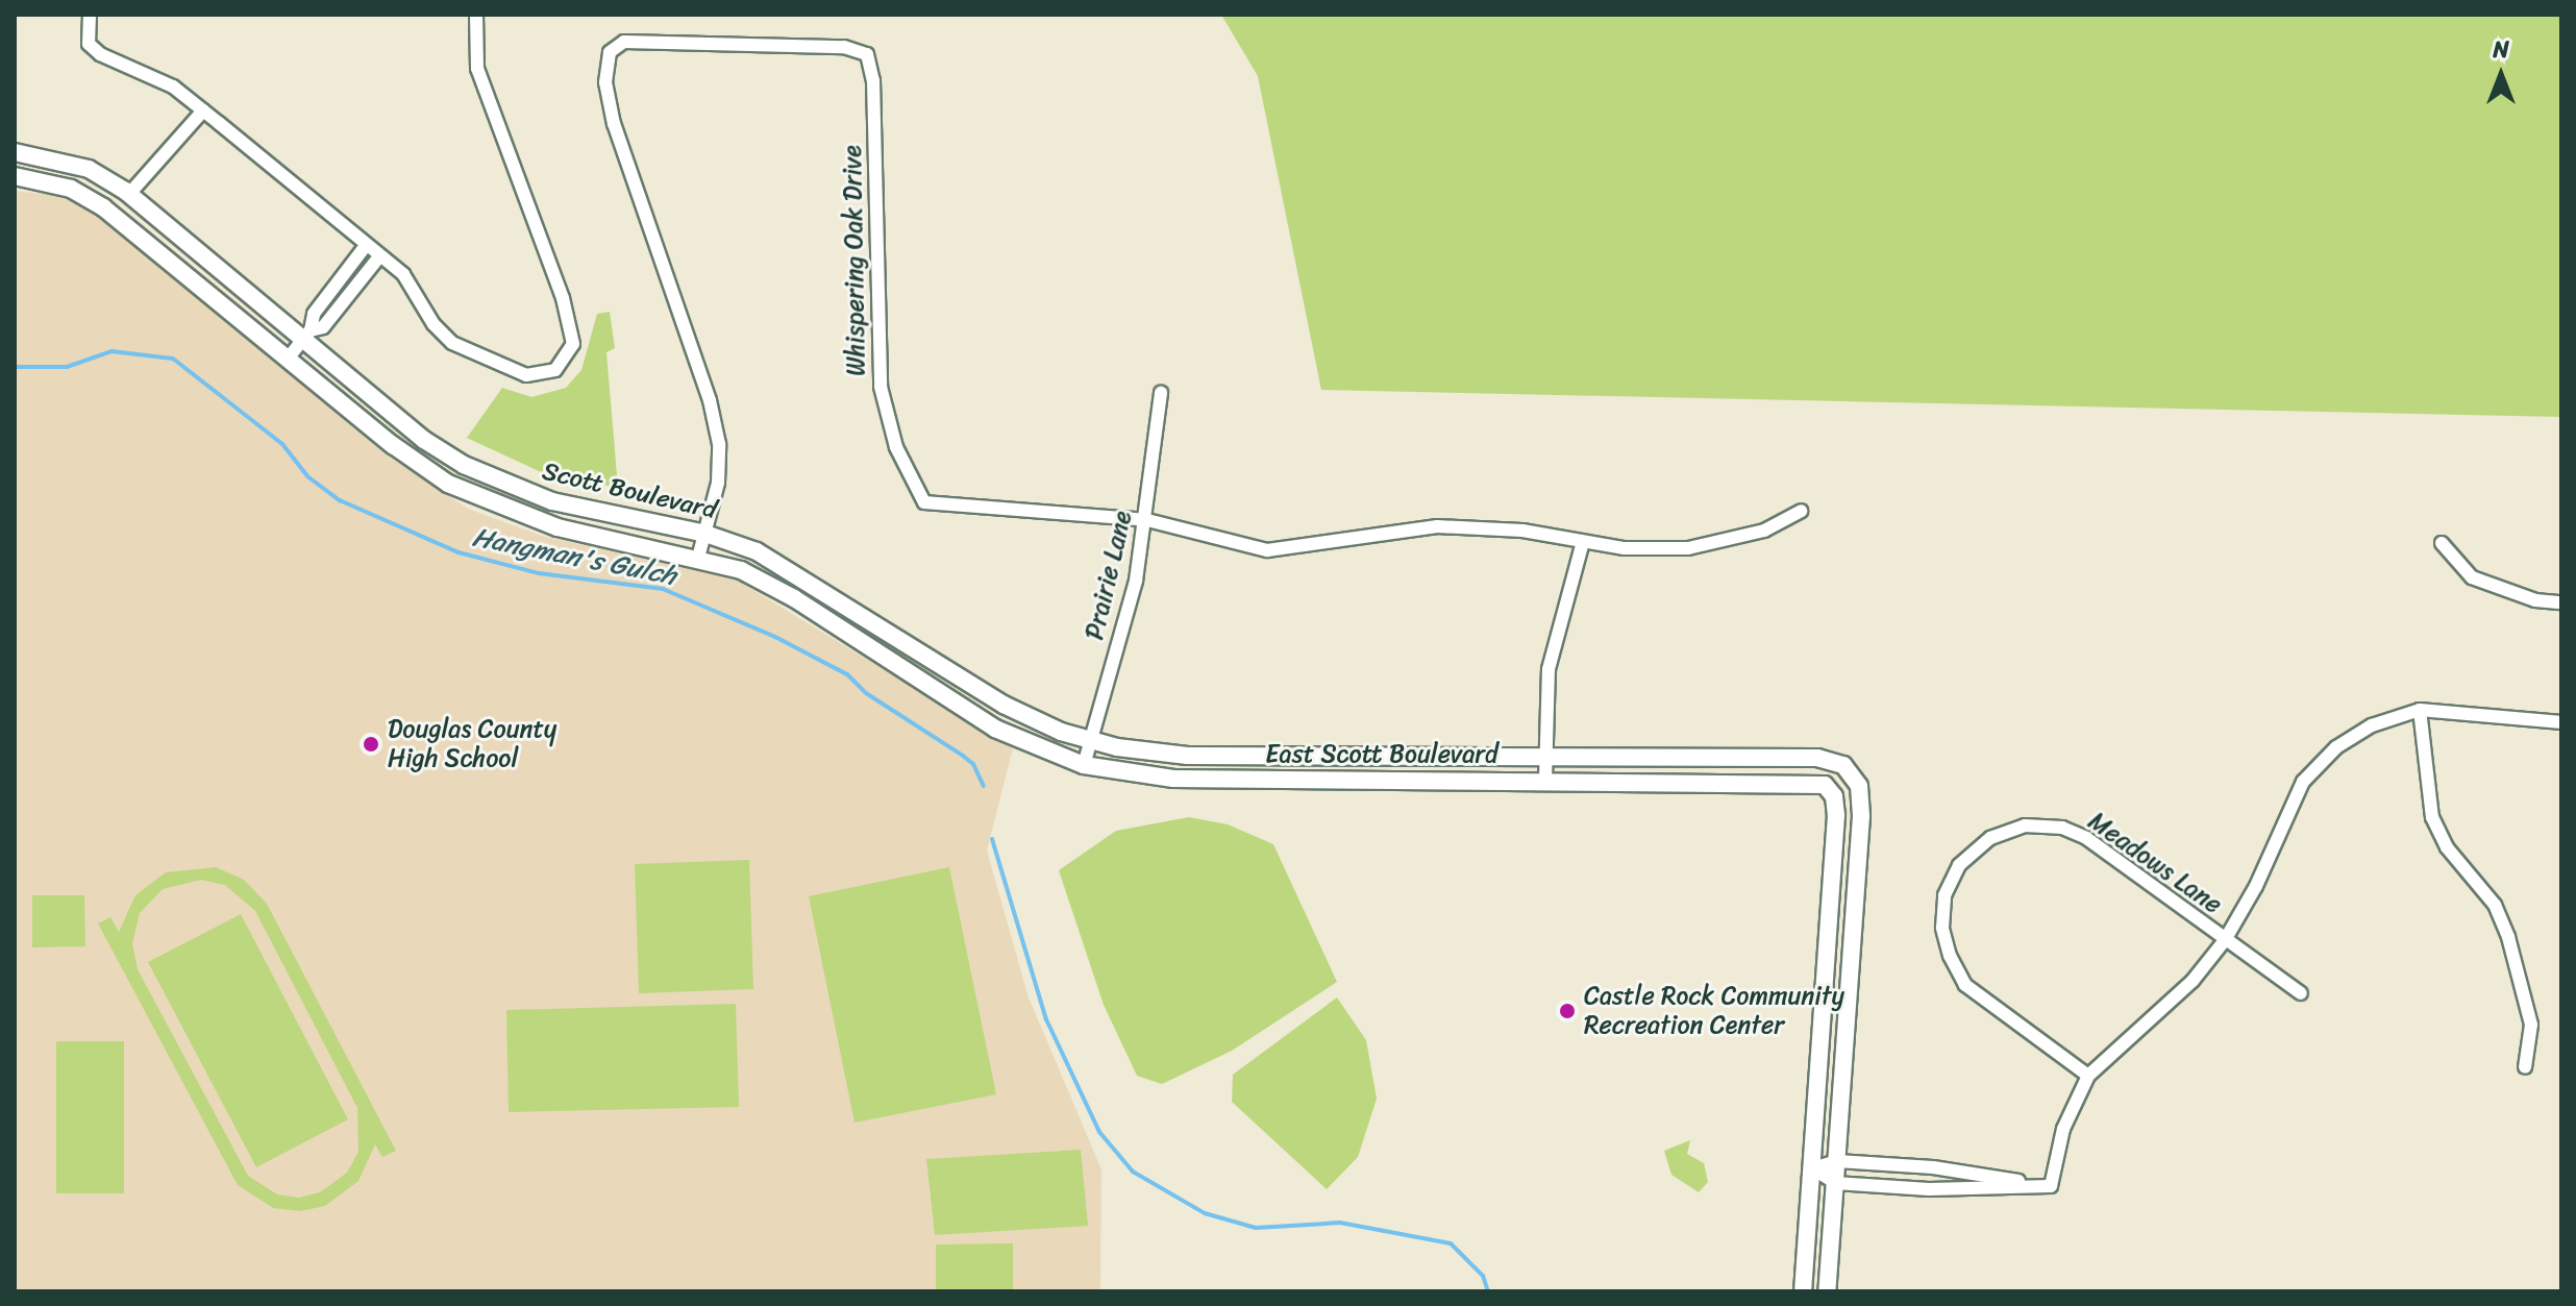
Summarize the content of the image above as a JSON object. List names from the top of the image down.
{
  "streets": {
    "street": [
      "Whispering Oak Drive",
      "Scott Boulevard",
      "Prairie Lane",
      "East Scott Boulevard",
      "Meadows Lane"
    ]
  },
  "crossings": [
    ["Whispering Oak Drive", "Scott Boulevard"],
    ["Whispering Oak Drive", "Prairie Lane"],
    ["Scott Boulevard", "Prairie Lane"],
    ["Scott Boulevard", "East Scott Boulevard"],
    ["Prairie Lane", "East Scott Boulevard"]
  ],
  "water": ["Hangman's Gulch"],
  "places": ["Douglas County High School", "Castle Rock Community Recreation Center"],
  "north": "top"
}
